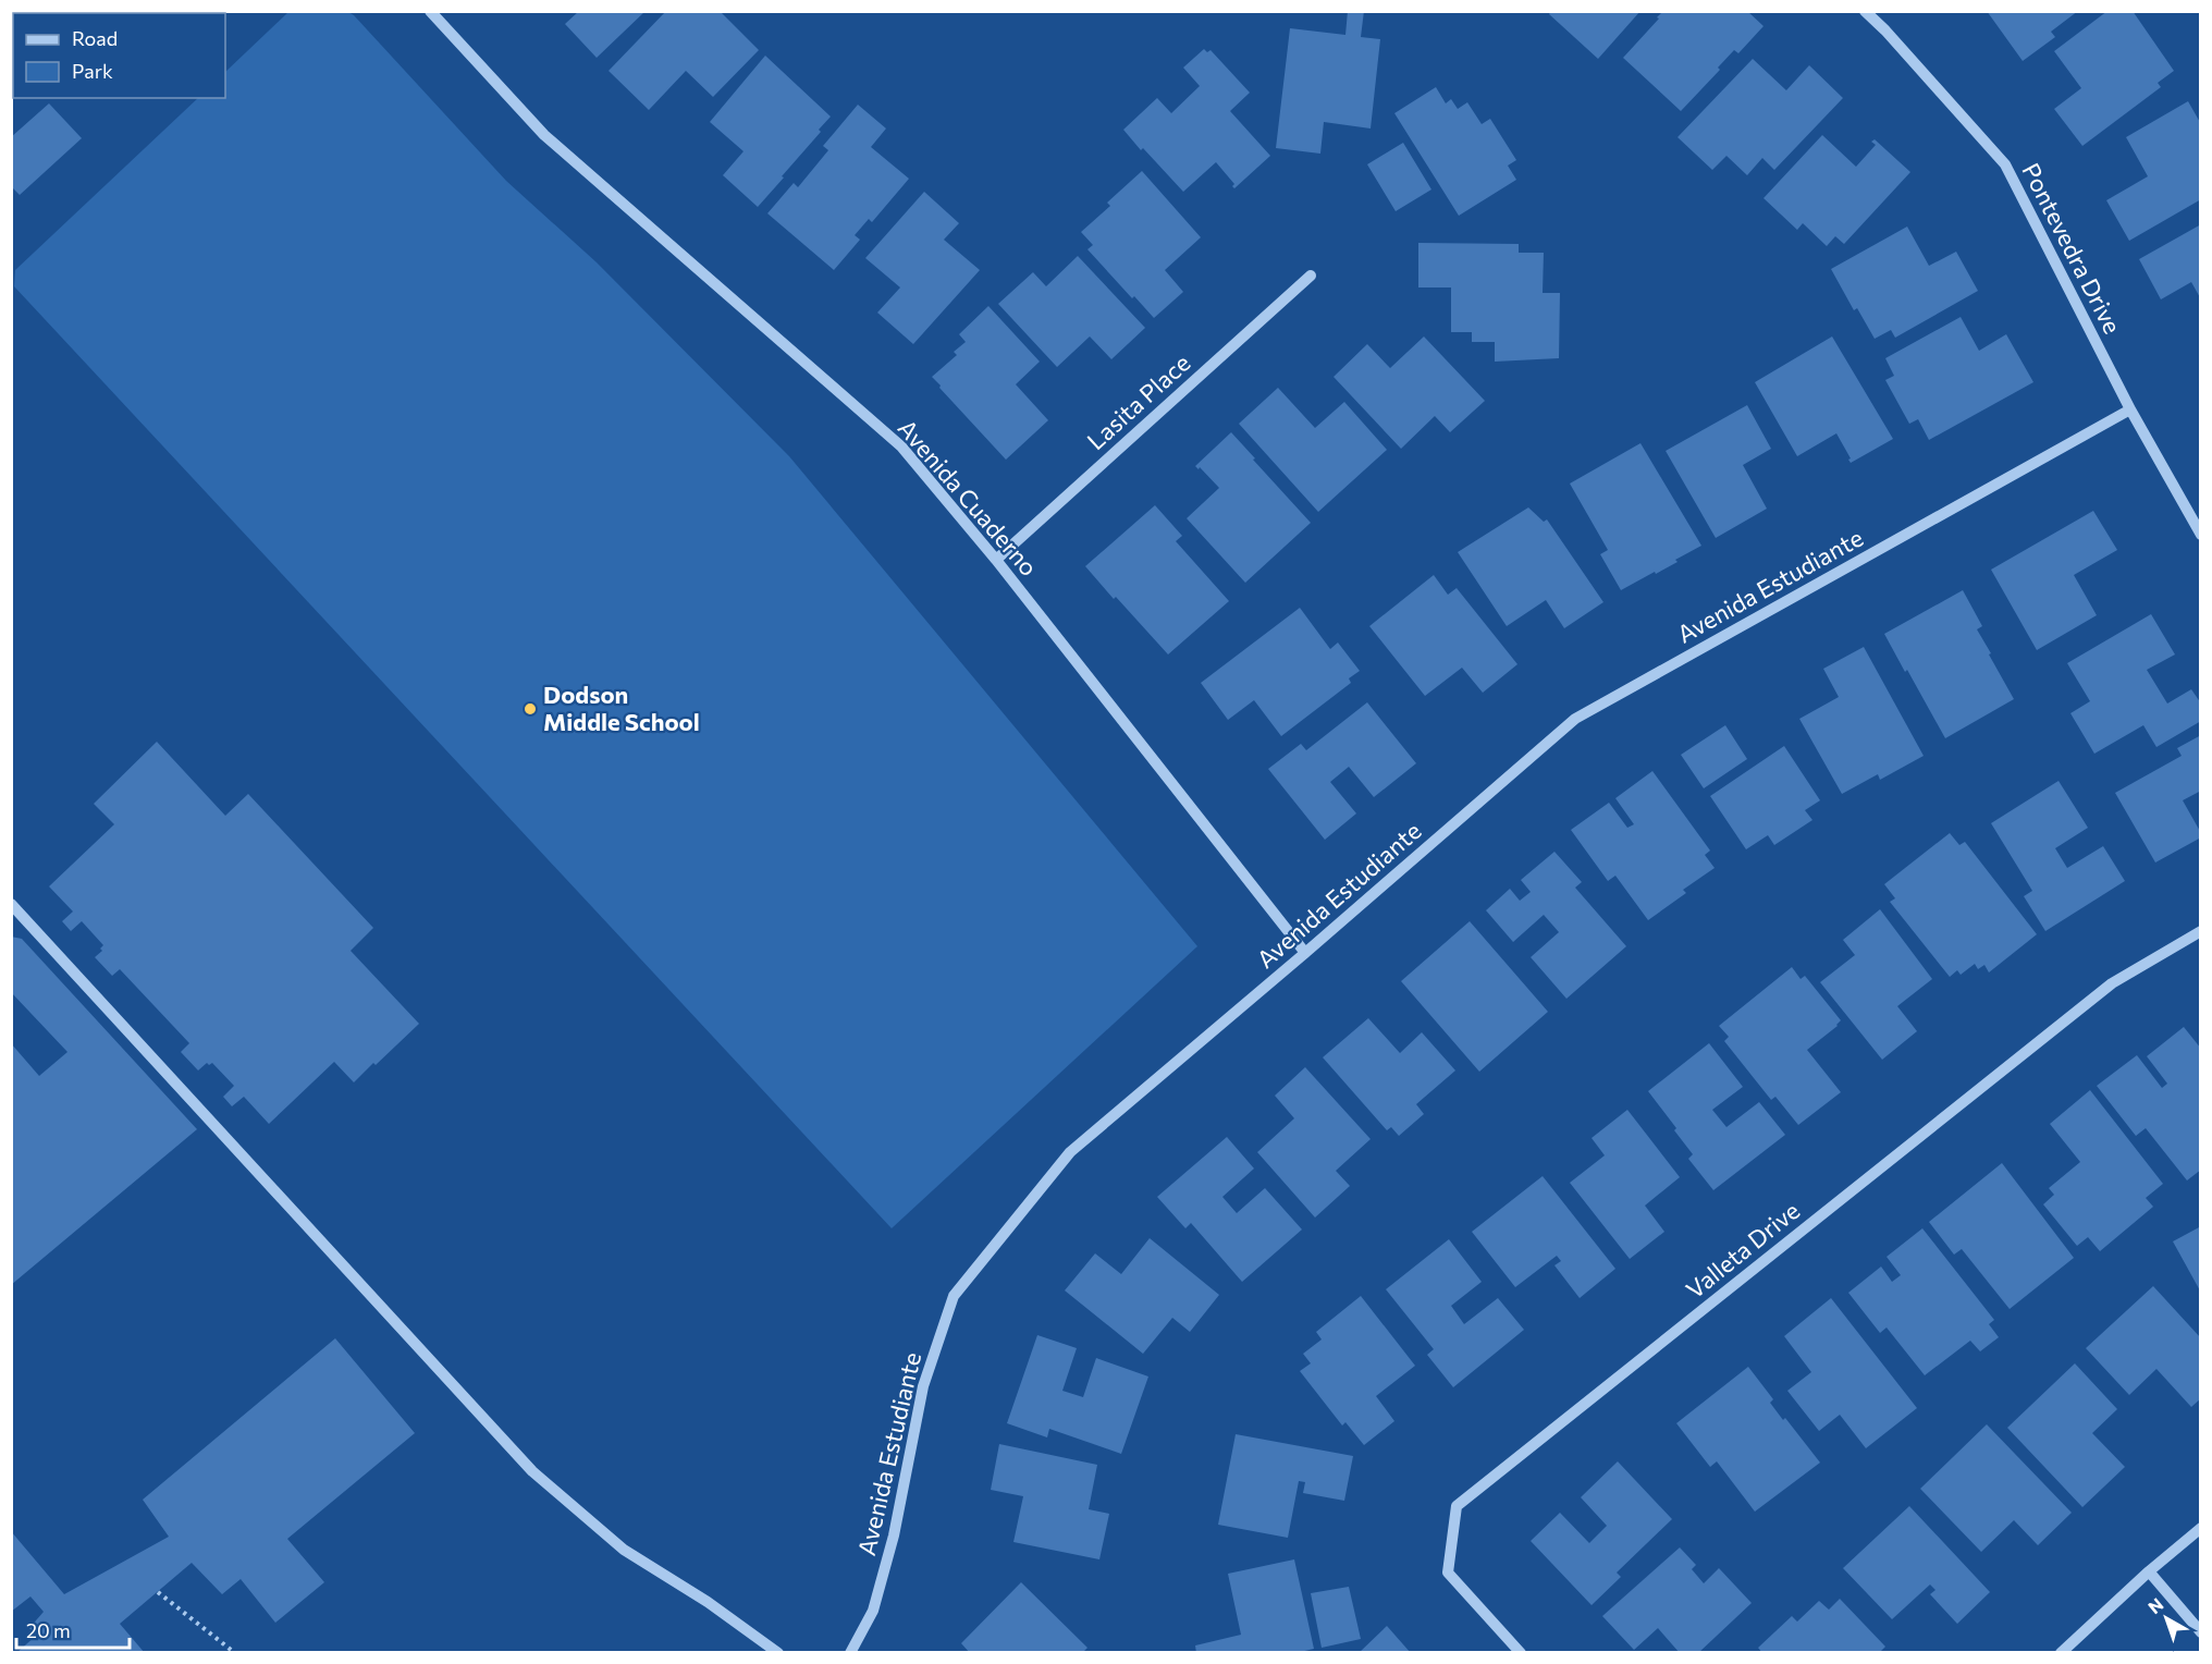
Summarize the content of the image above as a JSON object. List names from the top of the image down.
{
  "streets": {
    "street": [
      "Pontevedra Drive",
      "Lasita Place",
      "Avenida Cuaderno",
      "Avenida Estudiante",
      "Valleta Drive"
    ]
  },
  "crossings": [
    ["Pontevedra Drive", "Avenida Estudiante"],
    ["Lasita Place", "Avenida Cuaderno"],
    ["Avenida Cuaderno", "Avenida Estudiante"]
  ],
  "places": ["Dodson Middle School"],
  "legend": ["Road", "Park"],
  "scale_bar": "20 m",
  "north": "top left"
}
